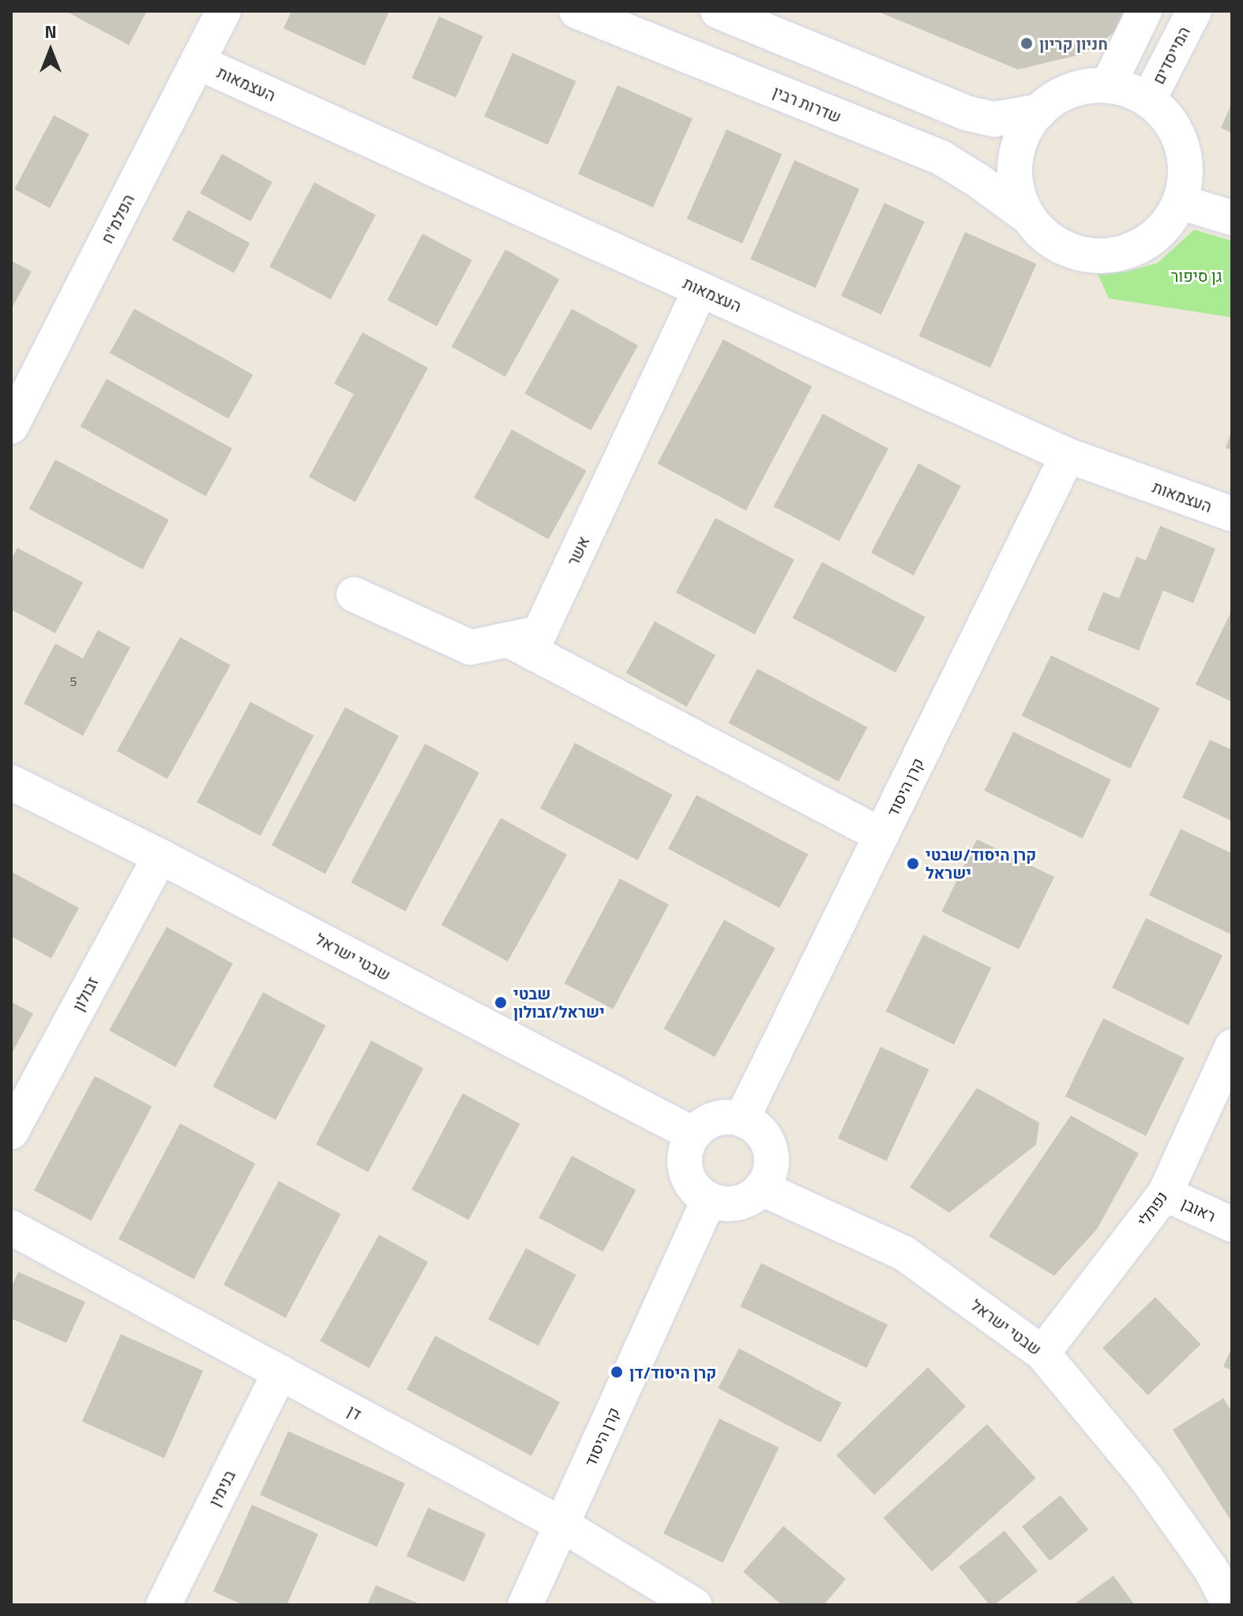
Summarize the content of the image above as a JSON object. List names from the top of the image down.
{
  "streets": {
    "street": [
      "המייסדים",
      "העצמאות",
      "שדרות רבין",
      "הפלמ\"ח",
      "אשר",
      "קרן היסוד",
      "שבטי ישראל",
      "זבולון",
      "נפתלי",
      "ראובן",
      "דן",
      "בנימין"
    ]
  },
  "crossings": [
    ["המייסדים", "שדרות רבין"],
    ["העצמאות", "הפלמ\"ח"],
    ["העצמאות", "אשר"],
    ["העצמאות", "קרן היסוד"],
    ["קרן היסוד", "שבטי ישראל"],
    ["קרן היסוד", "דן"],
    ["שבטי ישראל", "זבולון"],
    ["שבטי ישראל", "נפתלי"],
    ["נפתלי", "ראובן"],
    ["דן", "בנימין"]
  ],
  "parks": ["גן סיפור"],
  "places": [
    "חניון קריון",
    "קרן היסוד/שבטי ישראל",
    "שבטי ישראל/זבולון",
    "קרן היסוד/דן"
  ],
  "house_numbers": ["5"],
  "north": "top"
}
